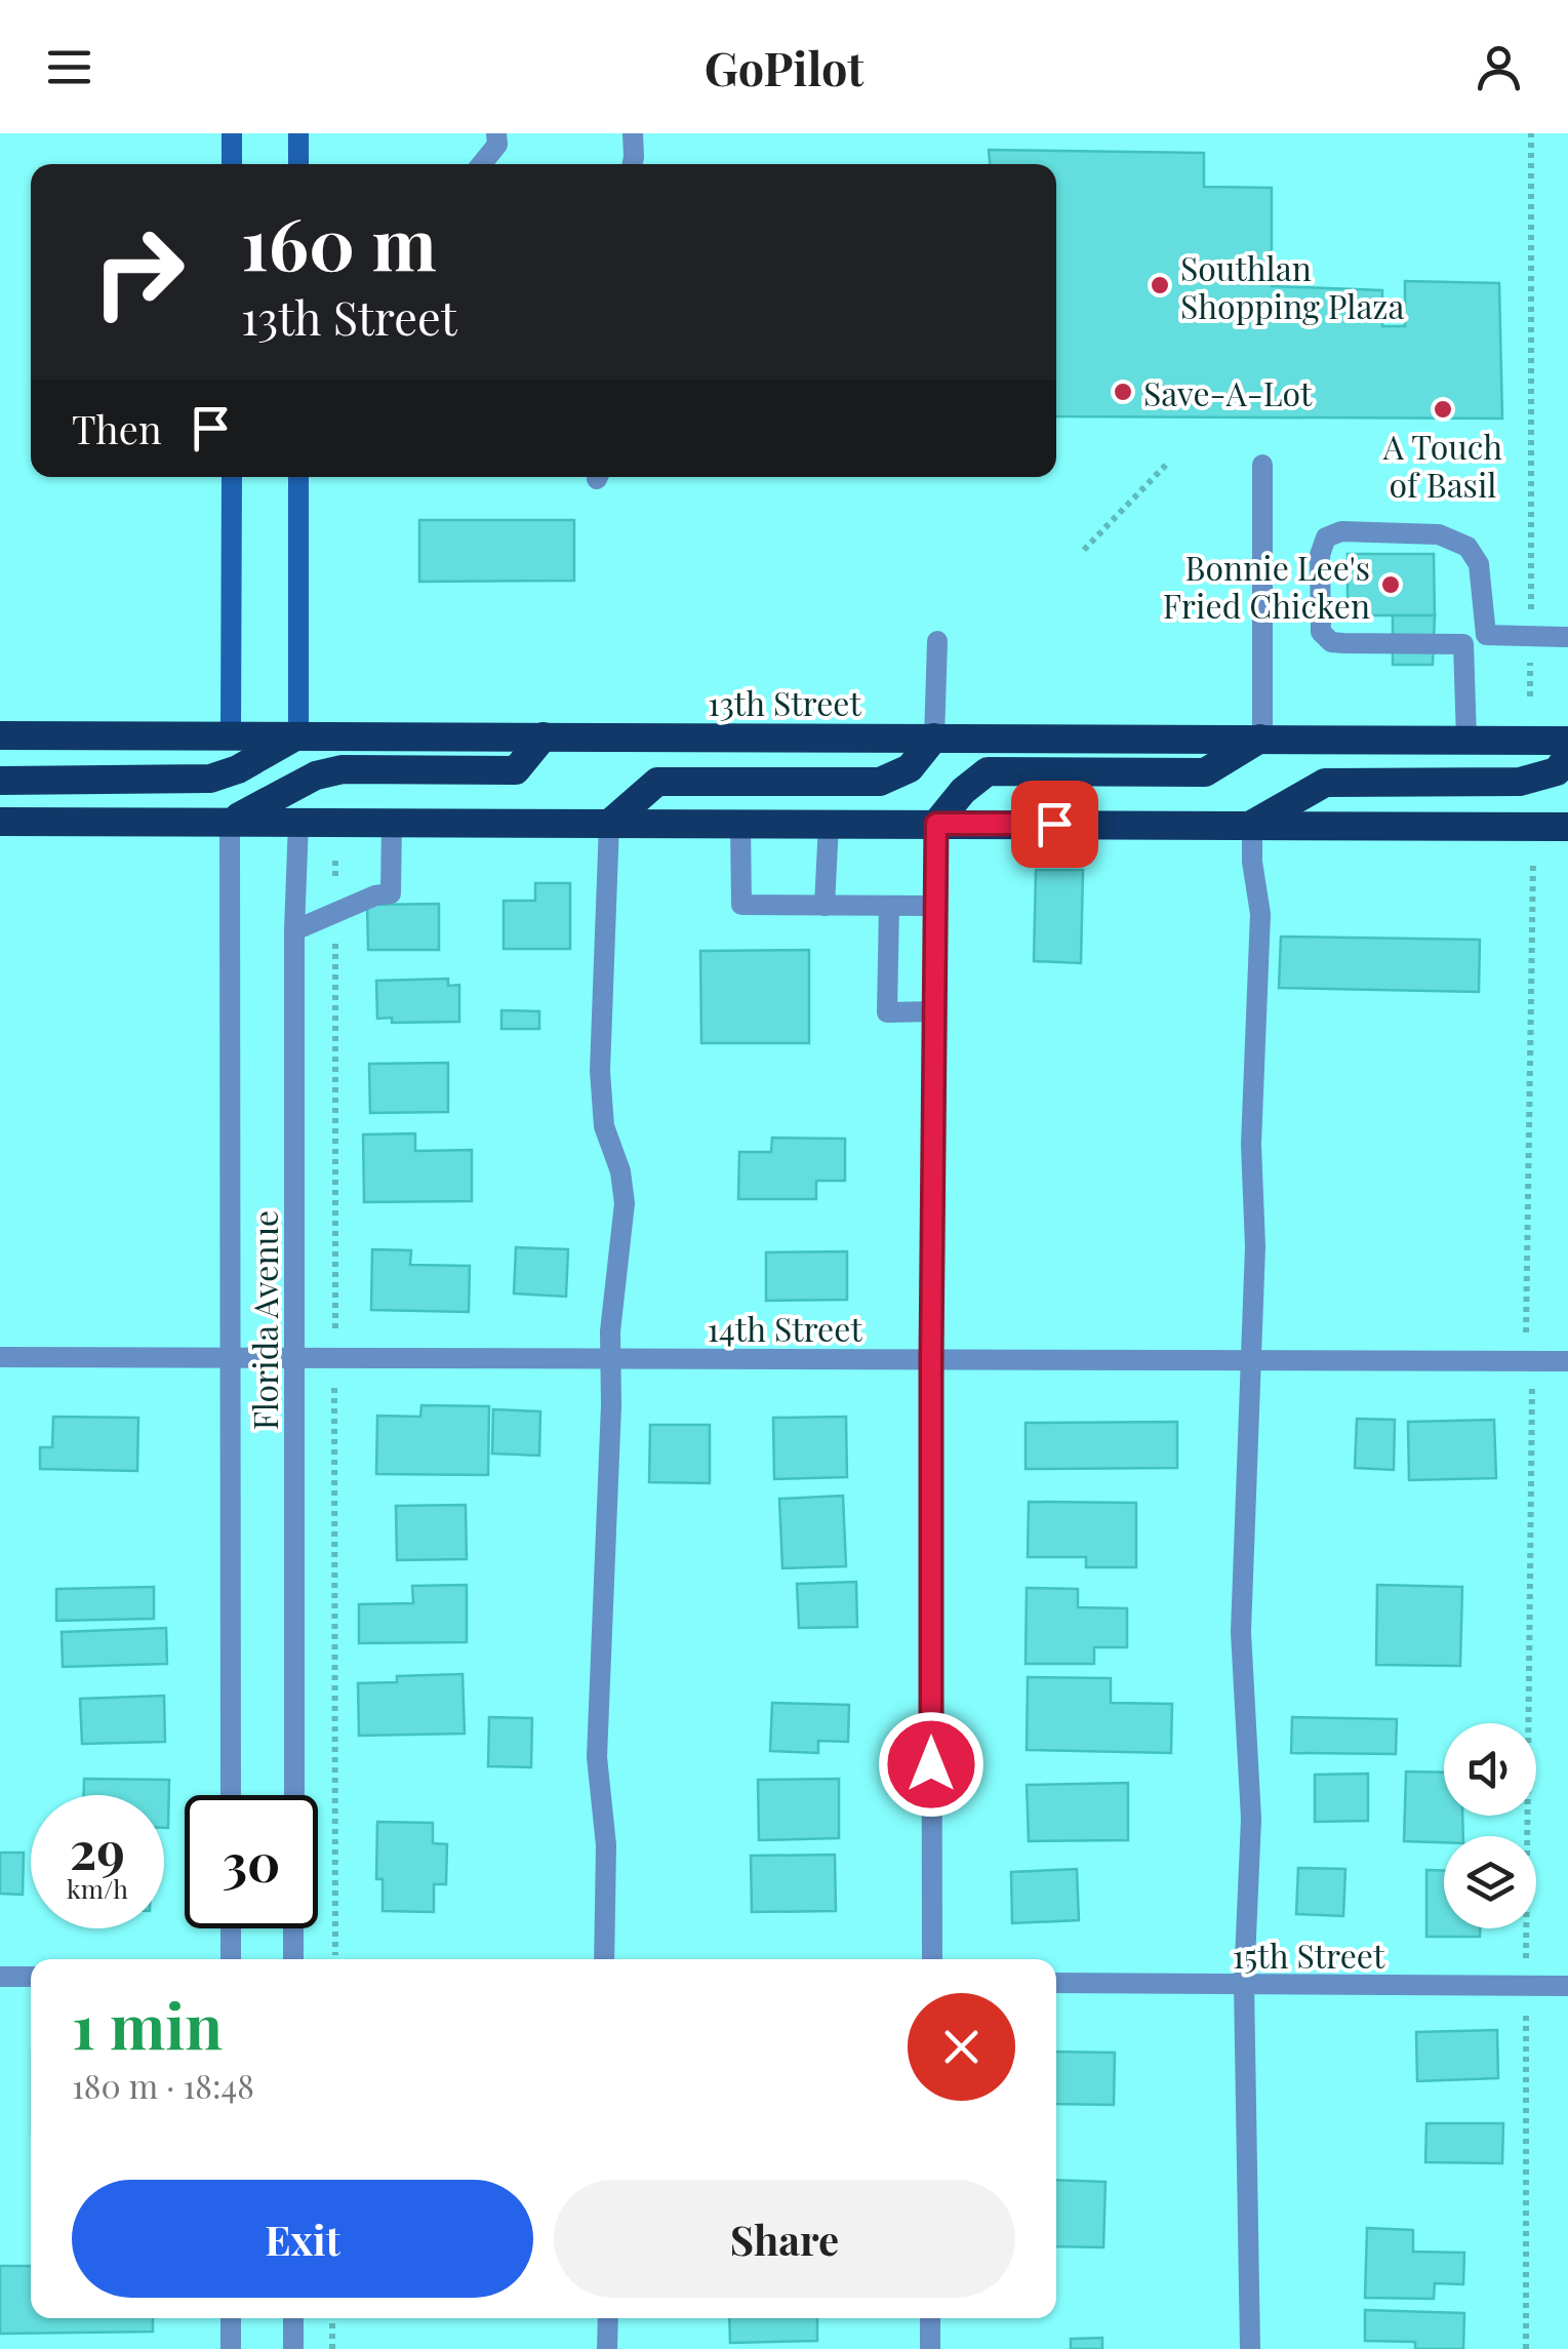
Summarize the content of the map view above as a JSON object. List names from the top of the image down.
{
  "streets": {
    "highway": ["13th Street"],
    "street": ["Florida Avenue", "14th Street", "15th Street"]
  },
  "crossings": [
    ["Florida Avenue", "14th Street"]
  ],
  "places": [
    "Southlan Shopping Plaza",
    "Save-A-Lot",
    "A Touch of Basil",
    "Bonnie Lee's Fried Chicken"
  ],
  "page": {
    "header": "GoPilot",
    "turn": ["160 m", "13th Street"],
    "then": "Then",
    "speed": "29 km/h",
    "limit": "30",
    "heading": ["1 min", "180 m · 18:48"],
    "buttons": ["Exit", "Share"]
  }
}
